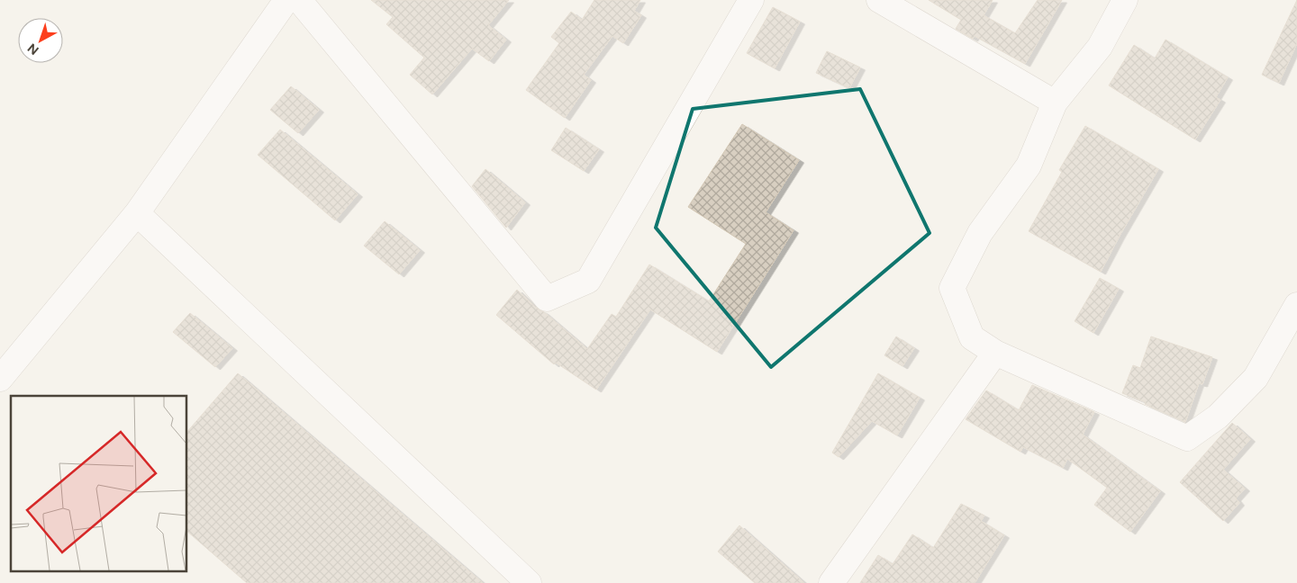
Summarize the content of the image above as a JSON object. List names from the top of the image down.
{
  "north": "bottom left"
}
